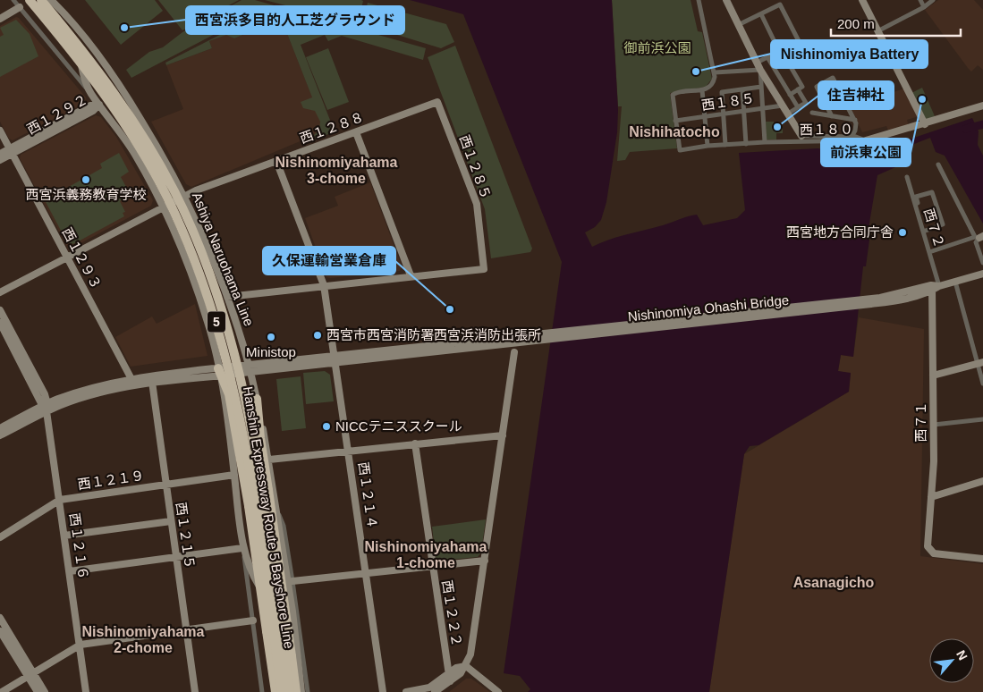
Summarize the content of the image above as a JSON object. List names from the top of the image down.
{
  "streets": {
    "highway": ["5", "Hanshin Expressway Route 5 Bayshore Line"],
    "street": [
      "西１８５",
      "西１２９２",
      "西１２８８",
      "西１８０",
      "西１２８５",
      "西７２",
      "西１２９３",
      "Ashiya Naruohama Line",
      "Nishinomiya Ohashi Bridge",
      "西７１",
      "西１２１９",
      "西１２１４",
      "西１２１５",
      "西１２１６",
      "西１２２２"
    ]
  },
  "crossings": [
    ["西１８５", "西１８０"],
    ["西１２９２", "西１２９３"],
    ["西１２９２", "Ashiya Naruohama Line"],
    ["西１２８８", "西１２８５"],
    ["西１２８８", "西１２９３"],
    ["西１２８８", "Ashiya Naruohama Line"],
    ["西１２８８", "西１２１４"],
    ["Ashiya Naruohama Line", "Nishinomiya Ohashi Bridge"],
    ["Ashiya Naruohama Line", "西１２１９"],
    ["Nishinomiya Ohashi Bridge", "西７１"],
    ["Nishinomiya Ohashi Bridge", "西１２１４"],
    ["西１２１９", "西１２１５"],
    ["西１２１９", "西１２１６"]
  ],
  "districts": [
    "Nishihatocho",
    "Nishinomiyahama 3-chome",
    "Nishinomiyahama 1-chome",
    "Asanagicho",
    "Nishinomiyahama 2-chome"
  ],
  "parks": ["御前浜公園"],
  "places": [
    "西宮浜多目的人工芝グラウンド",
    "Nishinomiya Battery",
    "前浜東公園",
    "住吉神社",
    "西宮浜義務教育学校",
    "西宮地方合同庁舎",
    "久保運輸営業倉庫",
    "西宮市西宮消防署西宮浜消防出張所",
    "Ministop",
    "NICCテニススクール"
  ],
  "scale_bar": "200 m",
  "north": "top right"
}
